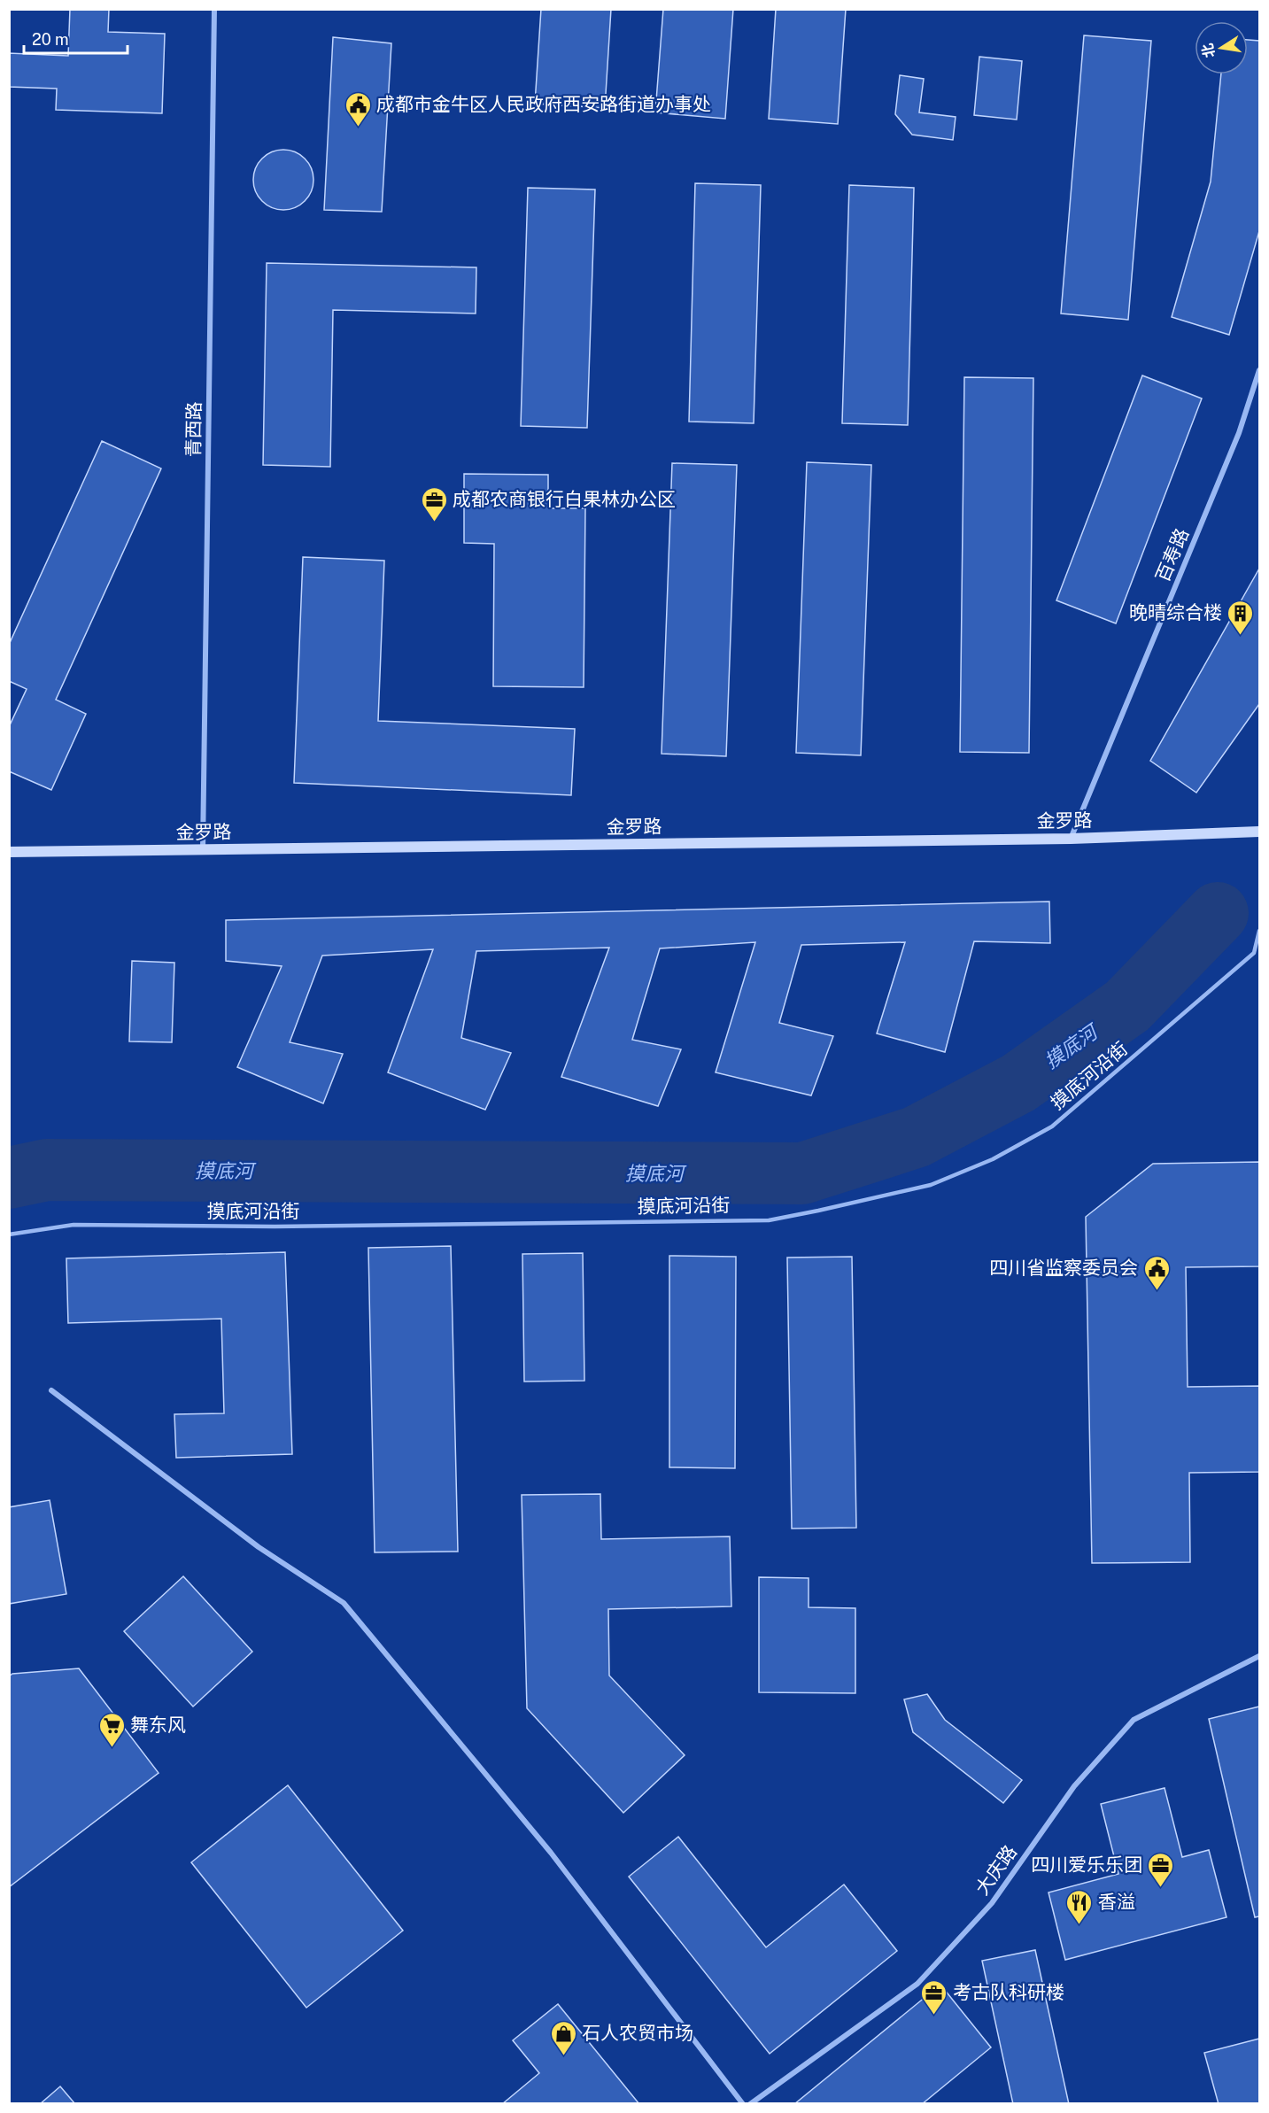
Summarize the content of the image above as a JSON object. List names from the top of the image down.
{
  "streets": {
    "street": [
      "青西路",
      "百寿路",
      "金罗路",
      "大庆路"
    ],
    "lane": ["摸底河沿街"]
  },
  "crossings": [
    ["青西路", "金罗路"],
    ["百寿路", "金罗路"]
  ],
  "water": ["摸底河"],
  "places": {
    "public building": ["成都市金牛区人民政府西安路街道办事处", "四川省监察委员会"],
    "office": ["成都农商银行白果林办公区", "四川爱乐乐团", "考古队科研楼"],
    "building": ["晚晴综合楼"],
    "supermarket": ["舞东风"],
    "restaurant": ["香溢"],
    "shop": ["石人农贸市场"]
  },
  "scale_bar": "20 m",
  "north": "left"
}
